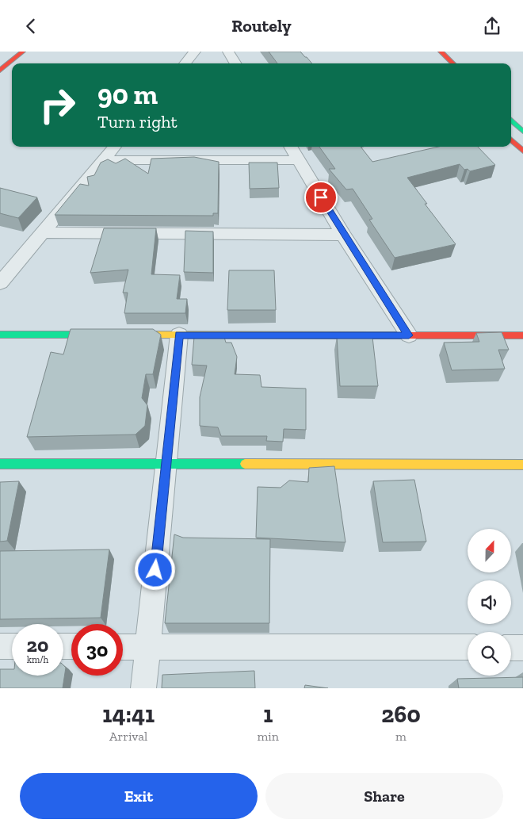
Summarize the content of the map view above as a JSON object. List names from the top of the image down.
{
  "north": "top",
  "page": {
    "header": "Routely",
    "turn": ["90 m", "Turn right"],
    "speed": "20 km/h",
    "limit": "30",
    "eta": [
      "14:41",
      "Arrival",
      "1",
      "min",
      "260",
      "m"
    ],
    "buttons": ["Exit", "Share"]
  }
}
